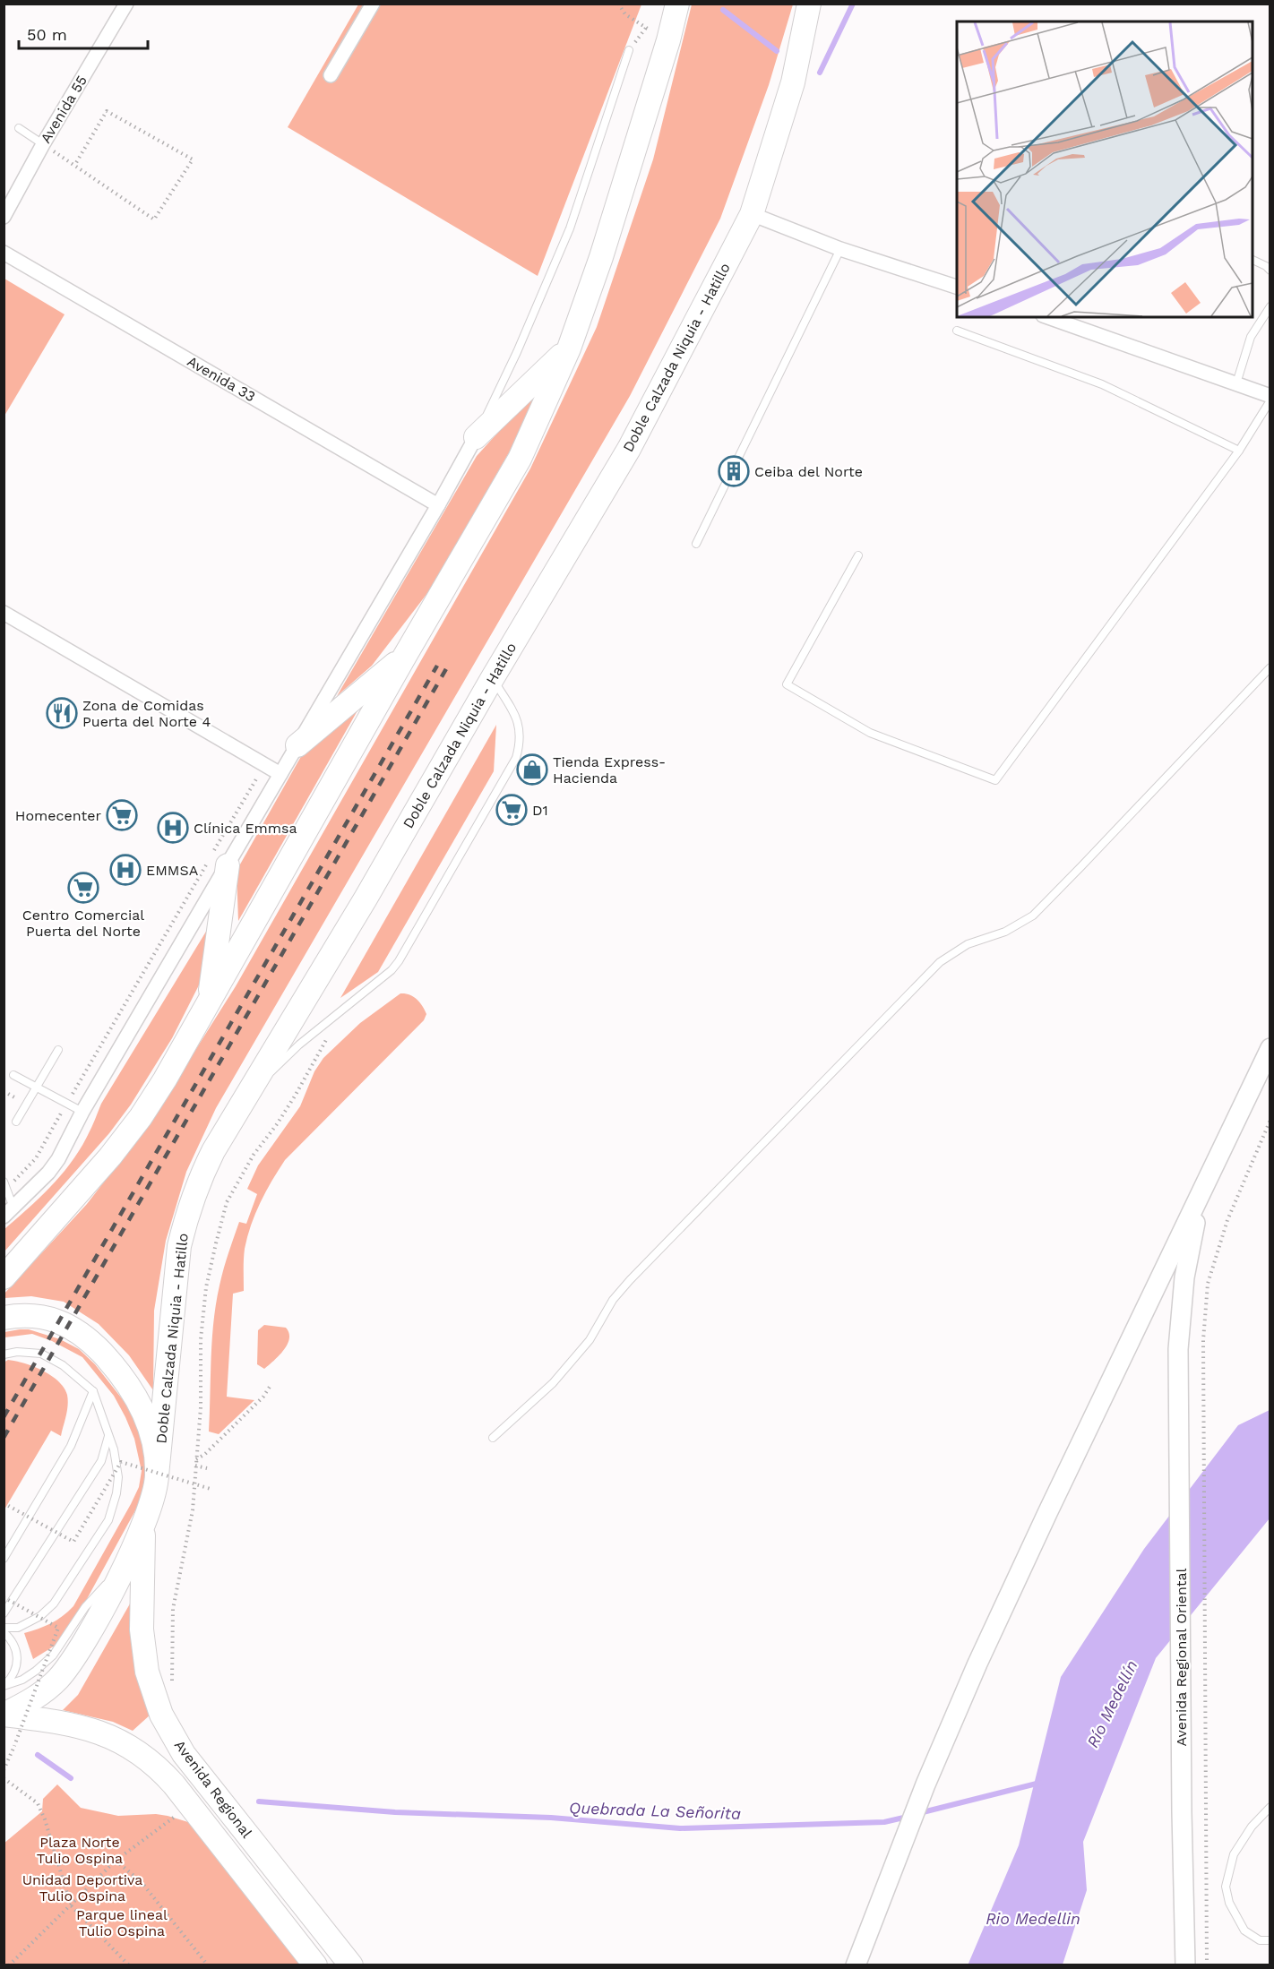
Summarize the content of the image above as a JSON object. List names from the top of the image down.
{
  "streets": {
    "highway": ["Doble Calzada Niquia - Hatillo", "Avenida Regional"],
    "main road": ["Avenida Regional Oriental"],
    "street": ["Avenida 55", "Avenida 33"]
  },
  "water": ["Río Medellín", "Quebrada La Señorita", "Rio Medellin"],
  "parks": ["Plaza Norte Tulio Ospina", "Unidad Deportiva Tulio Ospina", "Parque lineal Tulio Ospina"],
  "places": {
    "building": ["Ceiba del Norte"],
    "restaurant": ["Zona de Comidas Puerta del Norte 4"],
    "shop": ["Tienda Express- Hacienda"],
    "supermarket": ["D1", "Homecenter", "Centro Comercial Puerta del Norte"],
    "hospital": ["Clínica Emmsa", "EMMSA"]
  },
  "scale_bar": "50 m"
}
